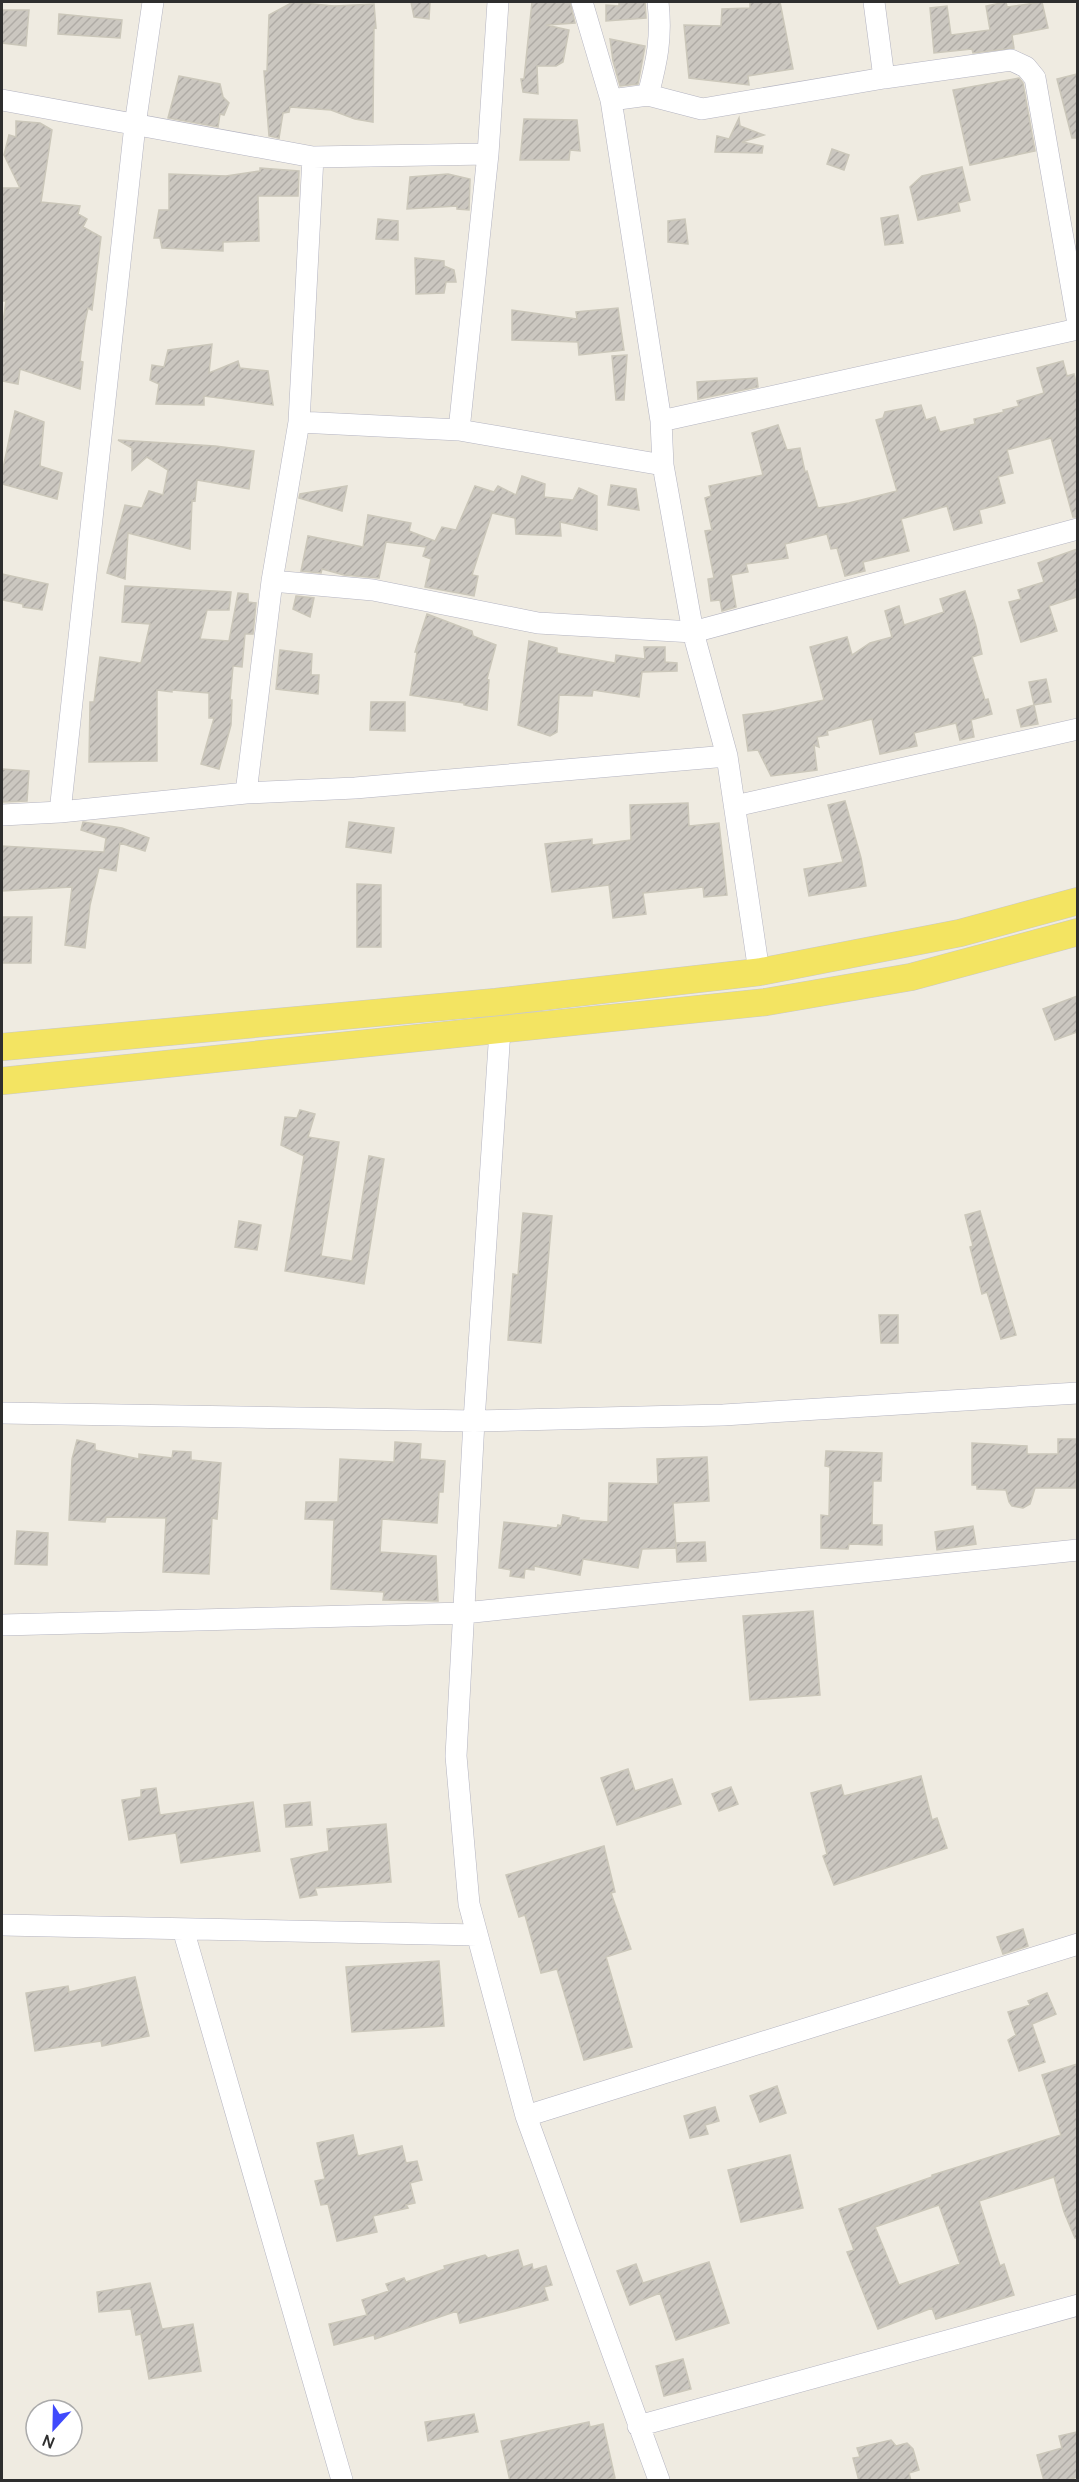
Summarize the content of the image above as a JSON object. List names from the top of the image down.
{
  "north": "bottom"
}
